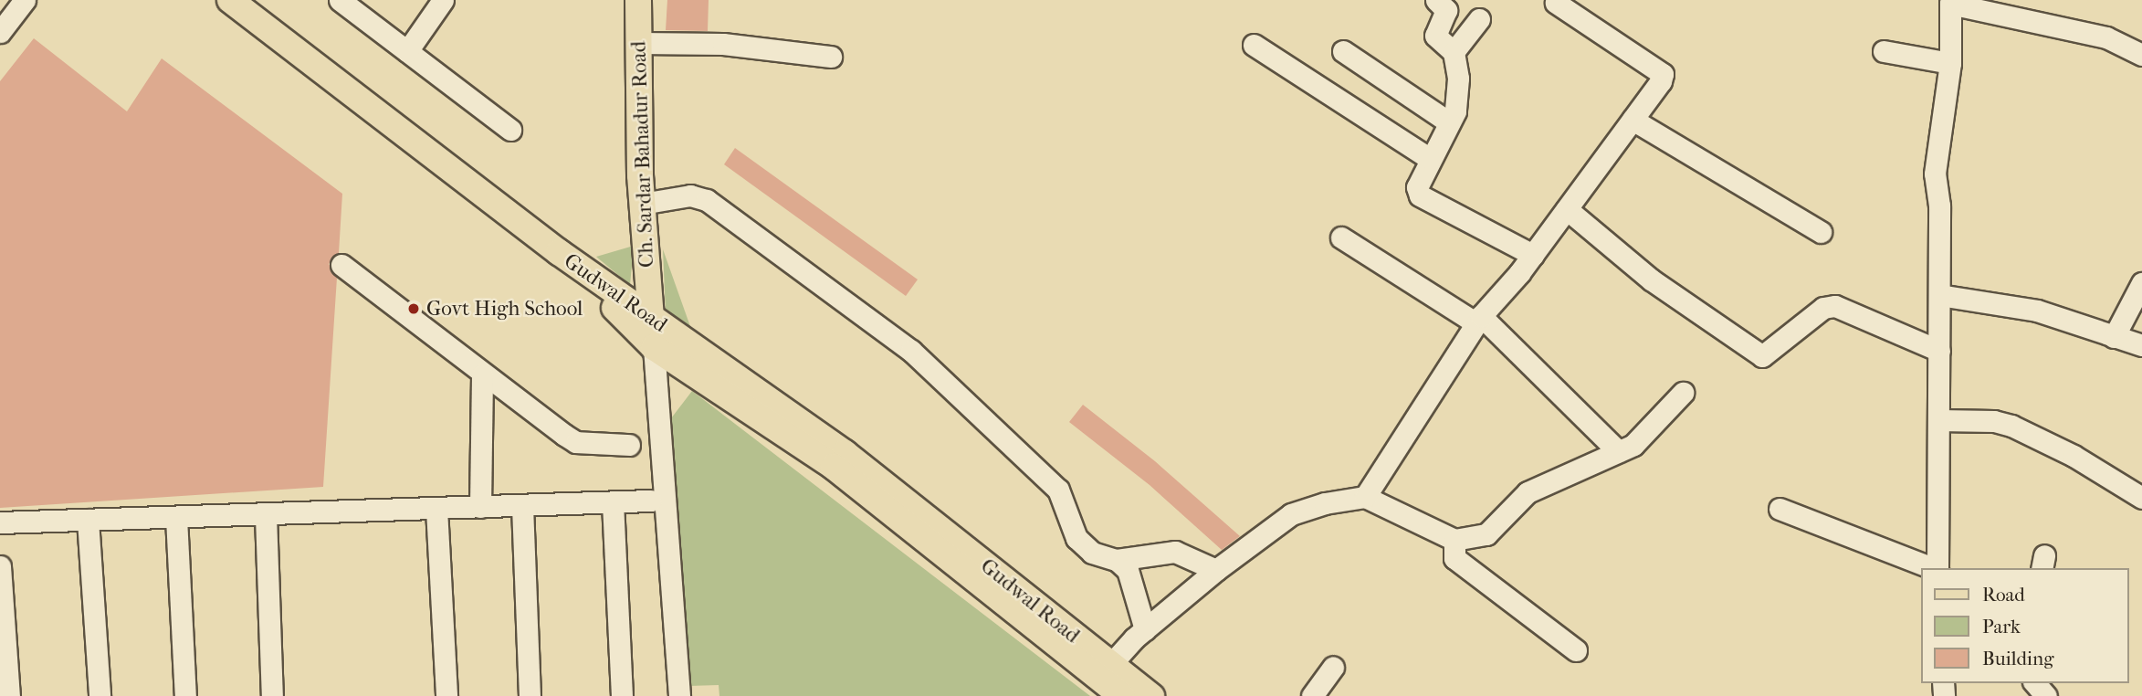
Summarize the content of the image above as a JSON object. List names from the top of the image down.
{
  "streets": {
    "main road": ["Ch. Sardar Bahadur Road", "Gudwal Road"]
  },
  "crossings": [
    ["Ch. Sardar Bahadur Road", "Gudwal Road"]
  ],
  "places": ["Govt High School"],
  "legend": ["Road", "Park", "Building"]
}
